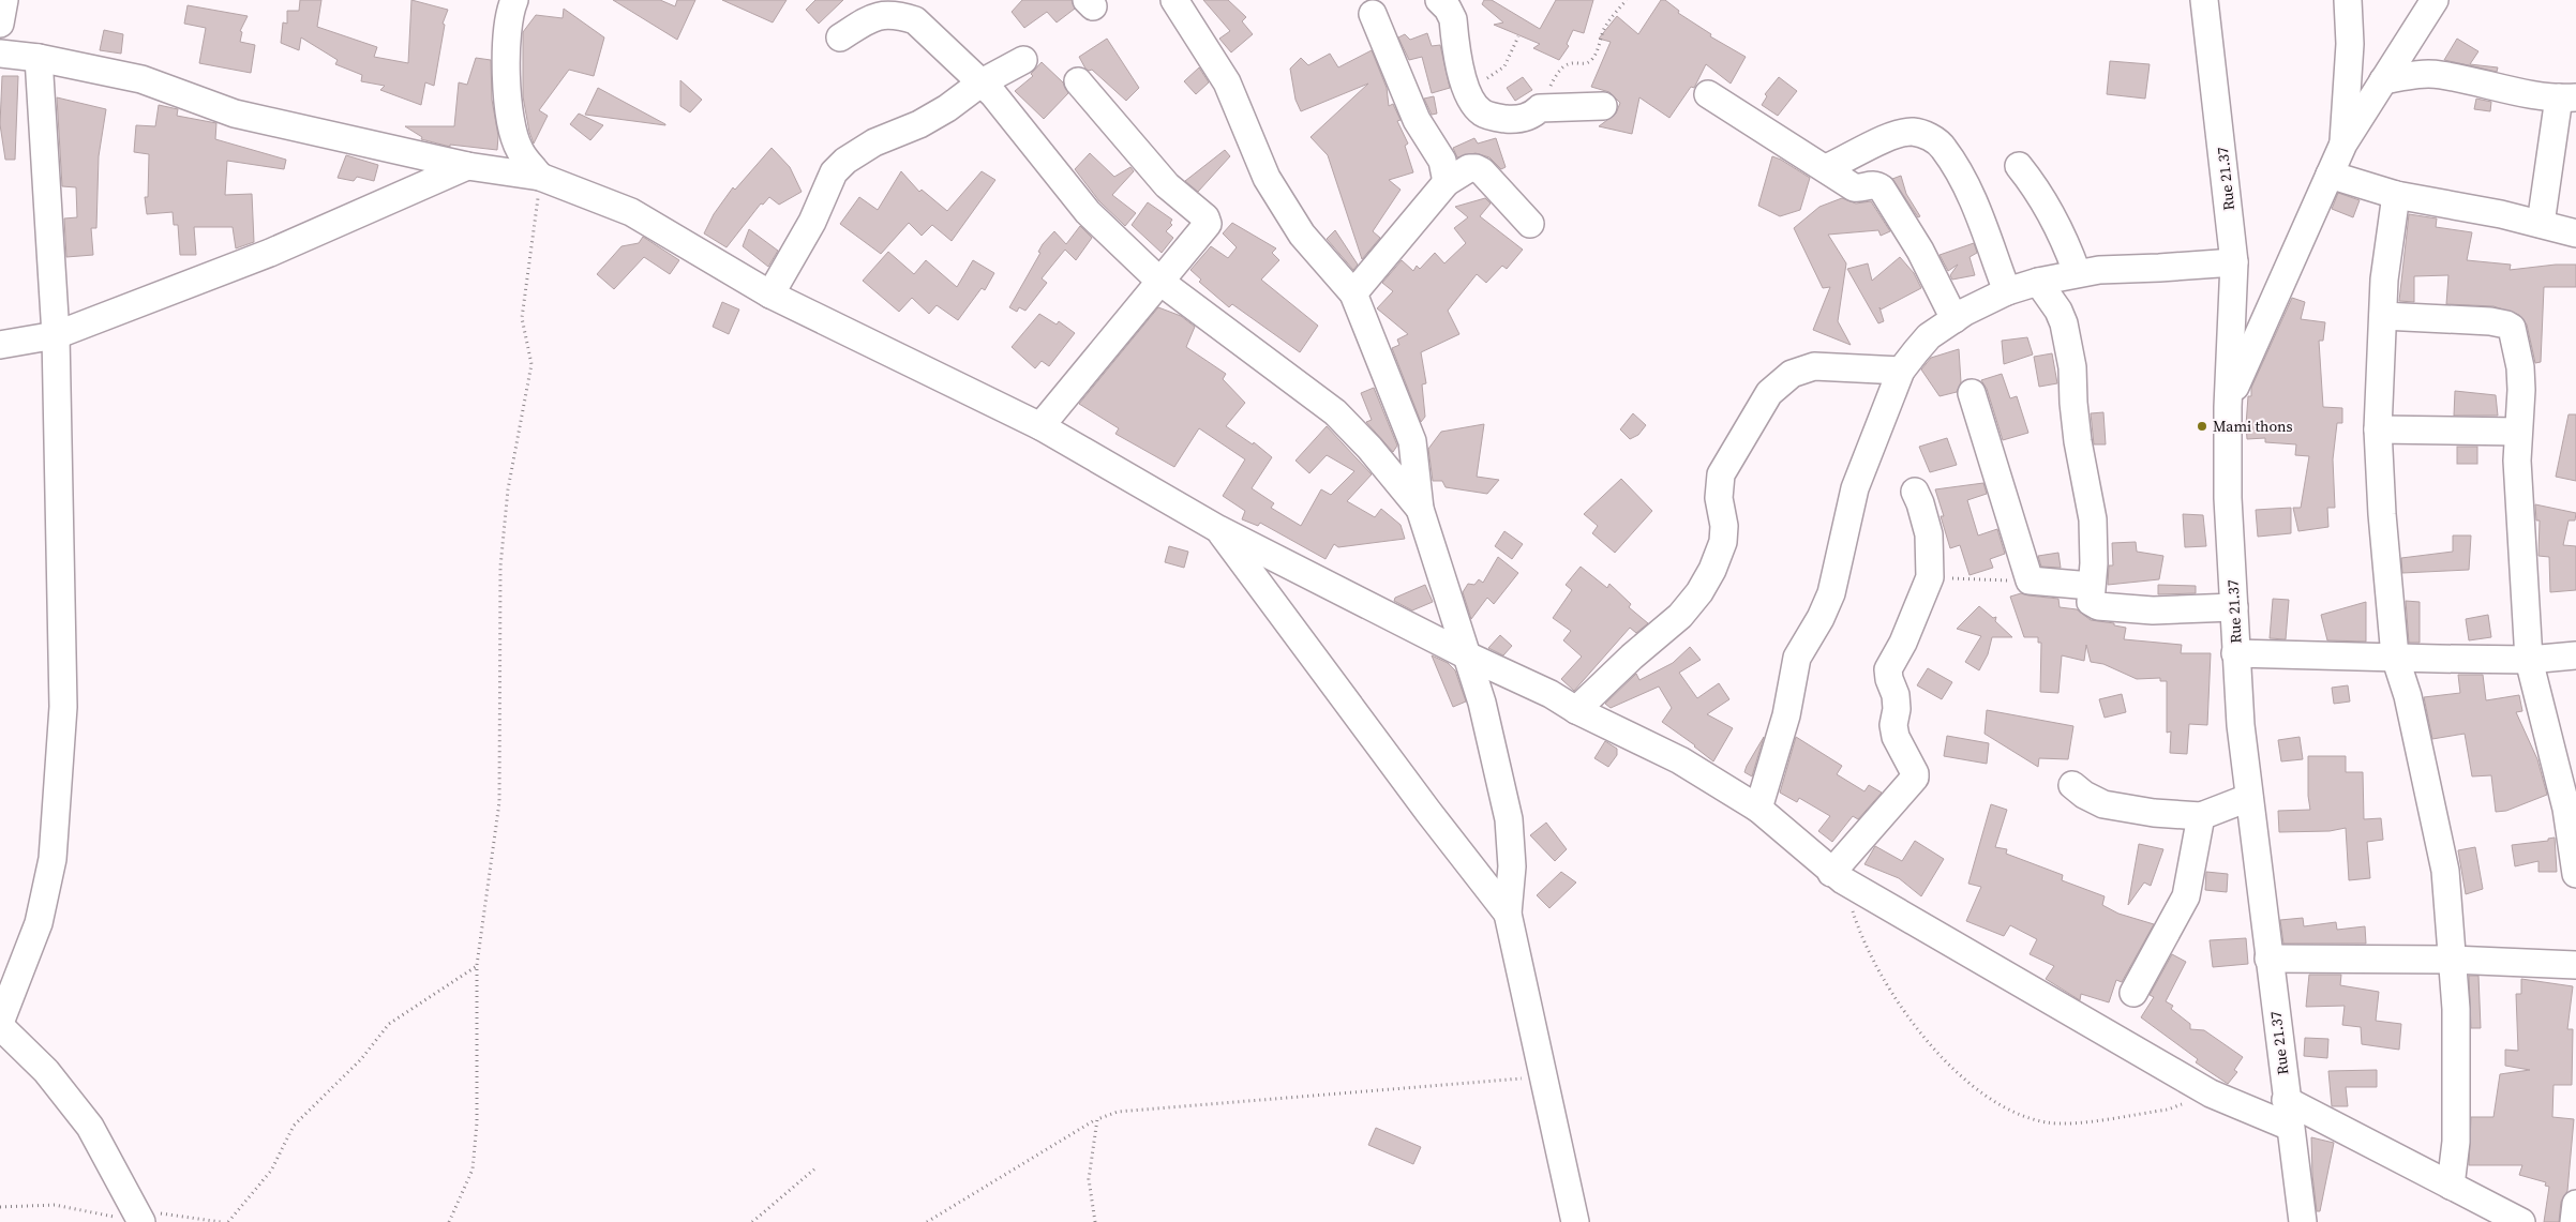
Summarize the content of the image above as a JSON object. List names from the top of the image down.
{
  "streets": {
    "street": ["Rue 21.37"]
  },
  "places": ["Mami thons"]
}
